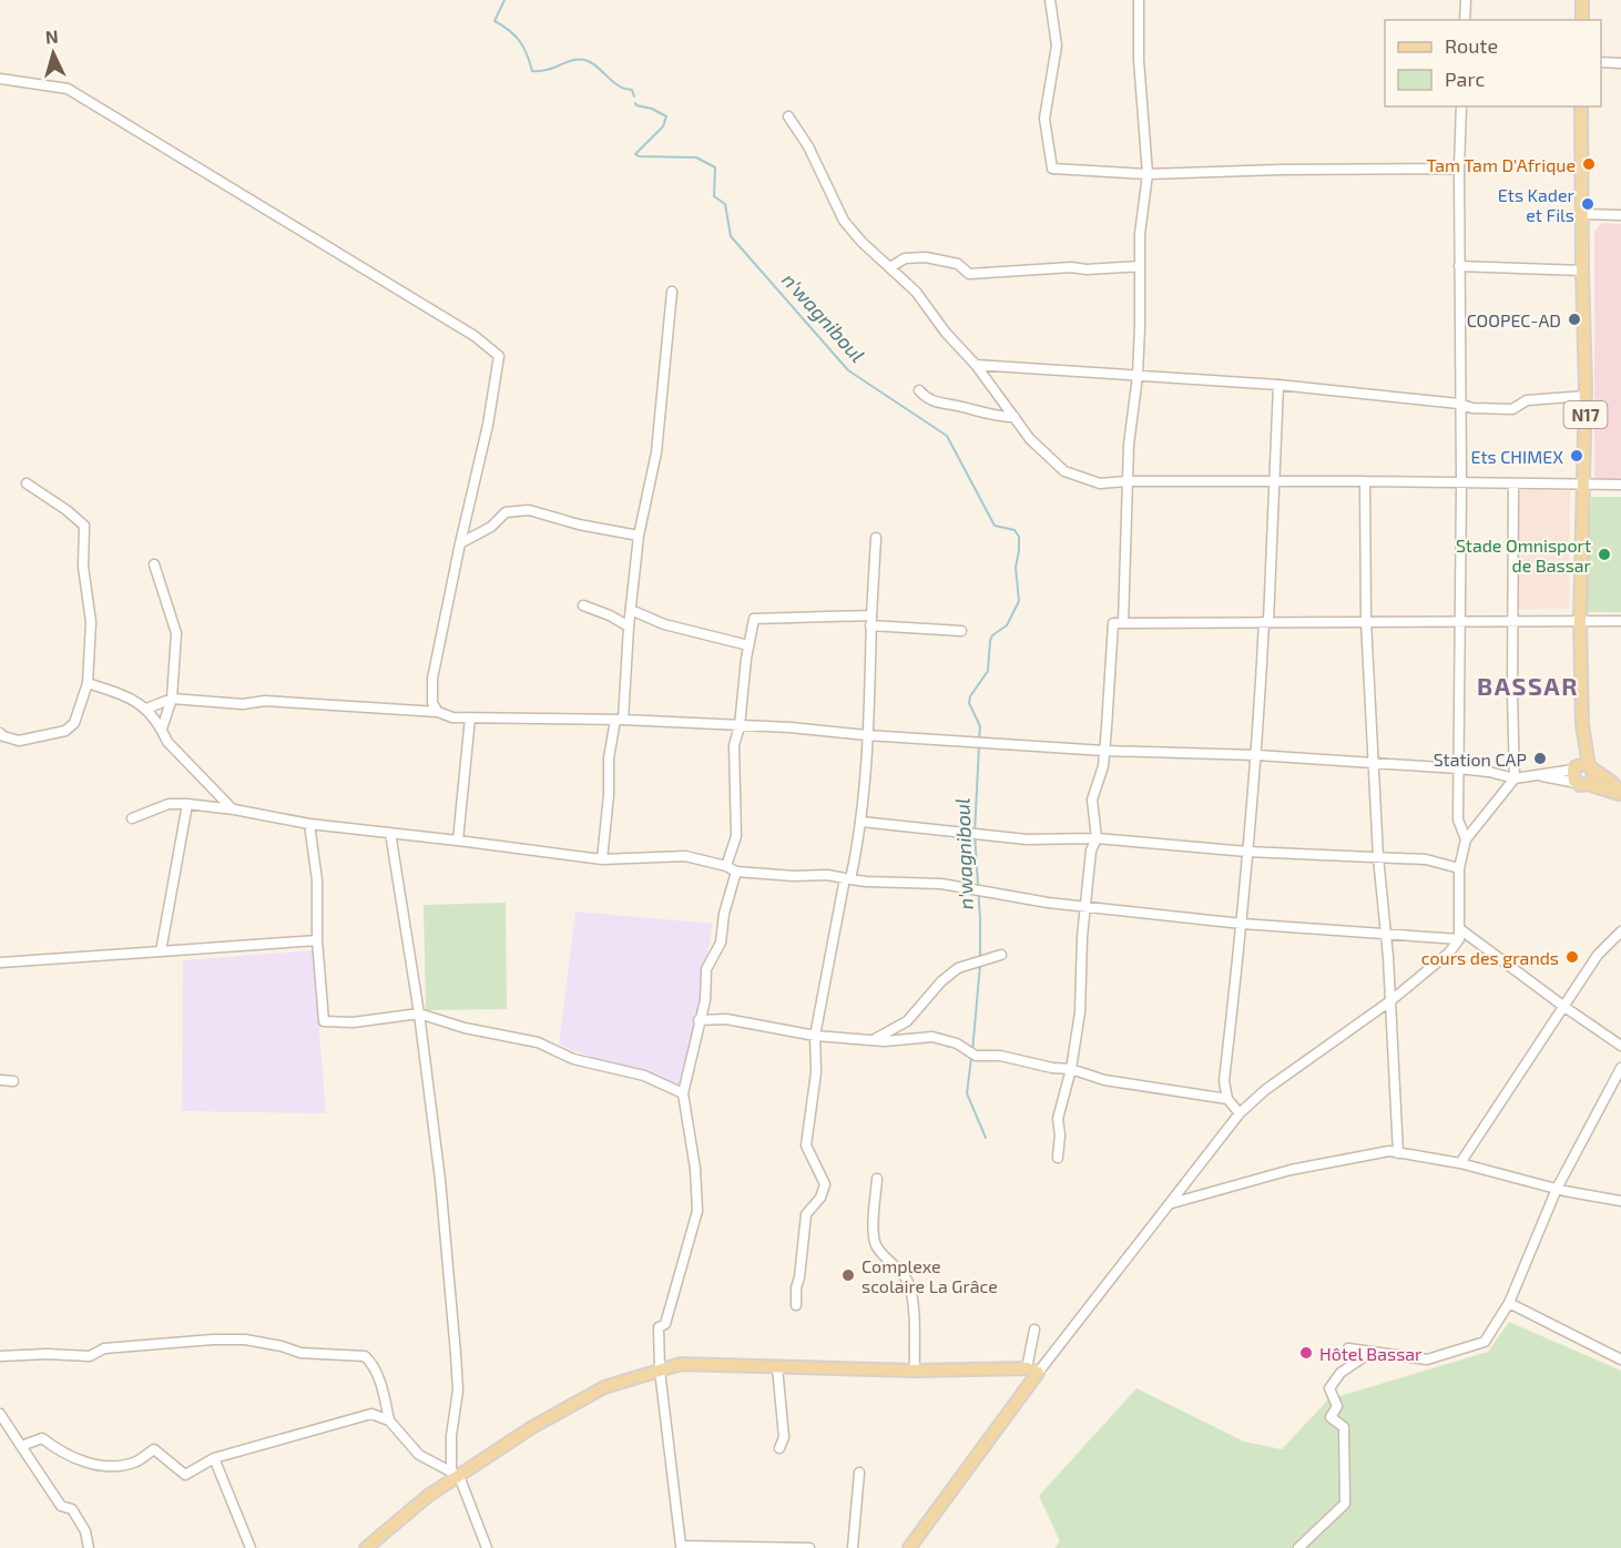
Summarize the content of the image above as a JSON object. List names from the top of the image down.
{
  "streets": {
    "main road": ["N17"]
  },
  "districts": ["BASSAR"],
  "water": ["n'wagniboul"],
  "places": [
    "Tam Tam D'Afrique",
    "Ets Kader et Fils",
    "COOPEC-AD",
    "Ets CHIMEX",
    "Stade Omnisport de Bassar",
    "Station CAP",
    "cours des grands",
    "Complexe scolaire La Grâce",
    "Hôtel Bassar"
  ],
  "legend": ["Route", "Parc"],
  "north": "top"
}
